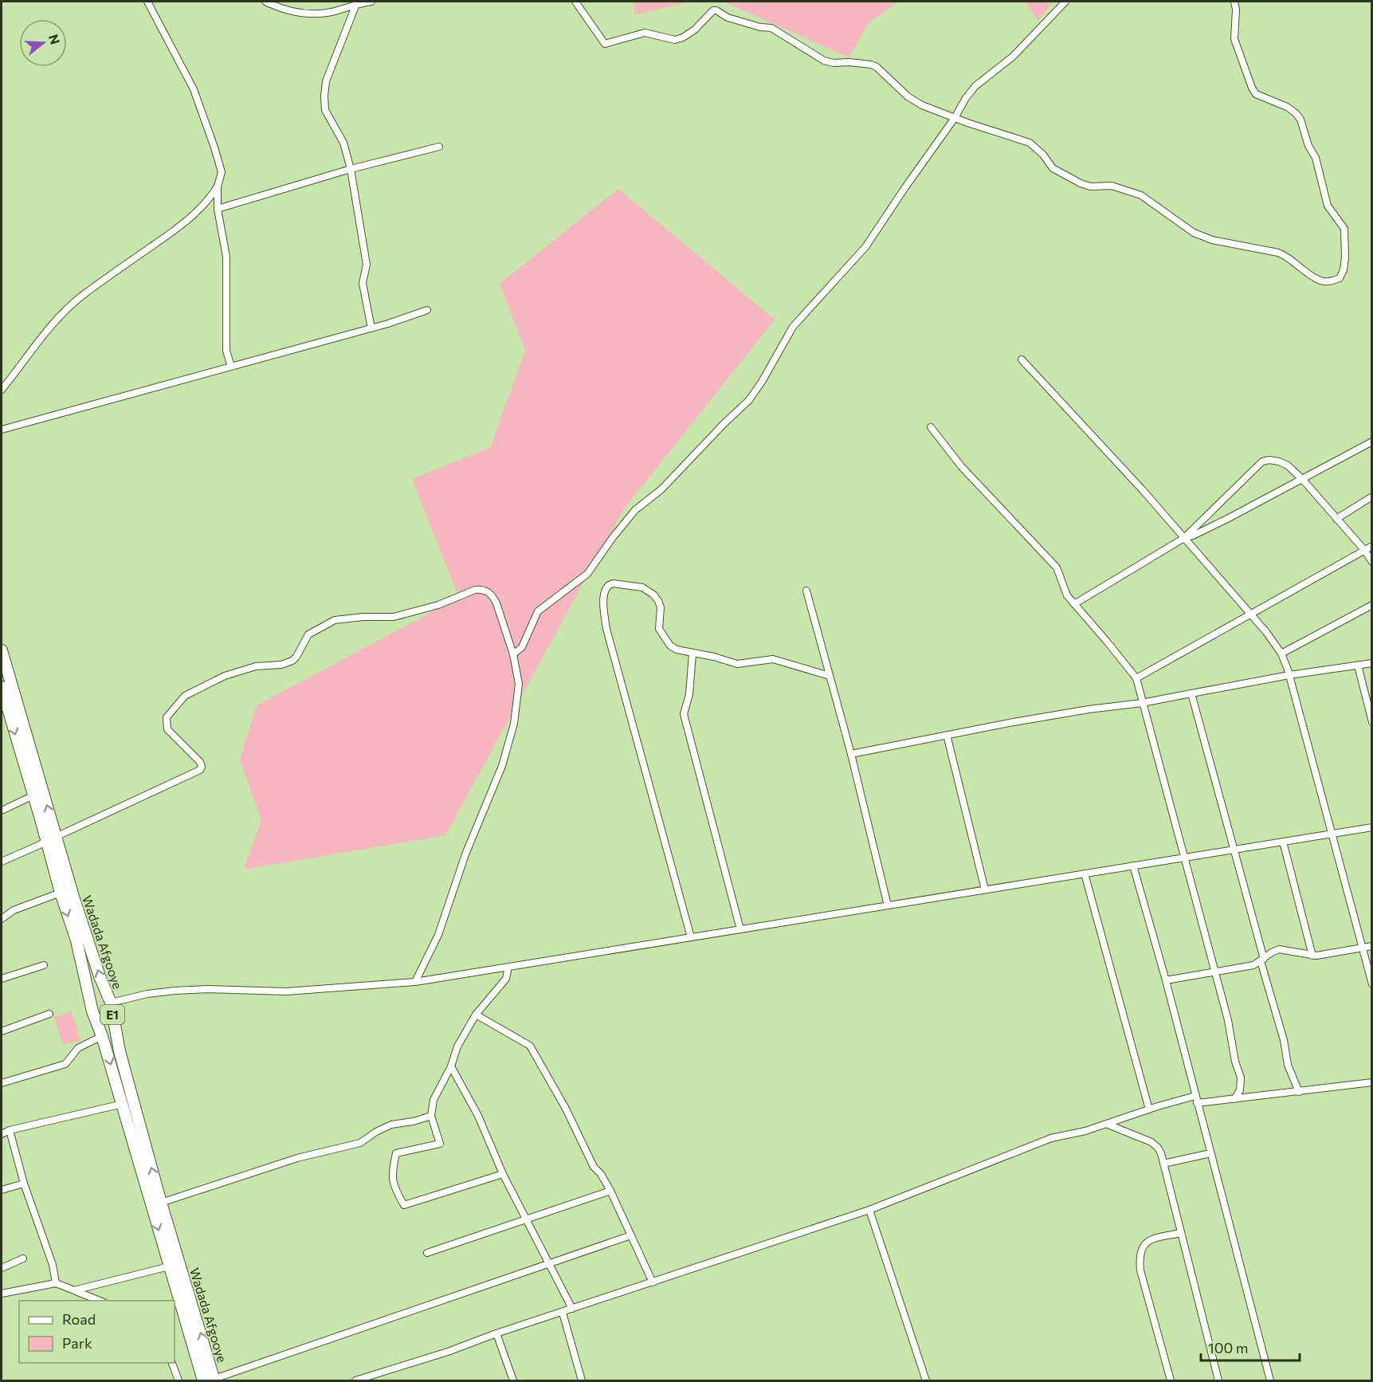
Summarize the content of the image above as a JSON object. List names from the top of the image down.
{
  "streets": {
    "highway": ["Wadada Afgooye", "E1"]
  },
  "legend": ["Road", "Park"],
  "scale_bar": "100 m",
  "north": "right"
}
